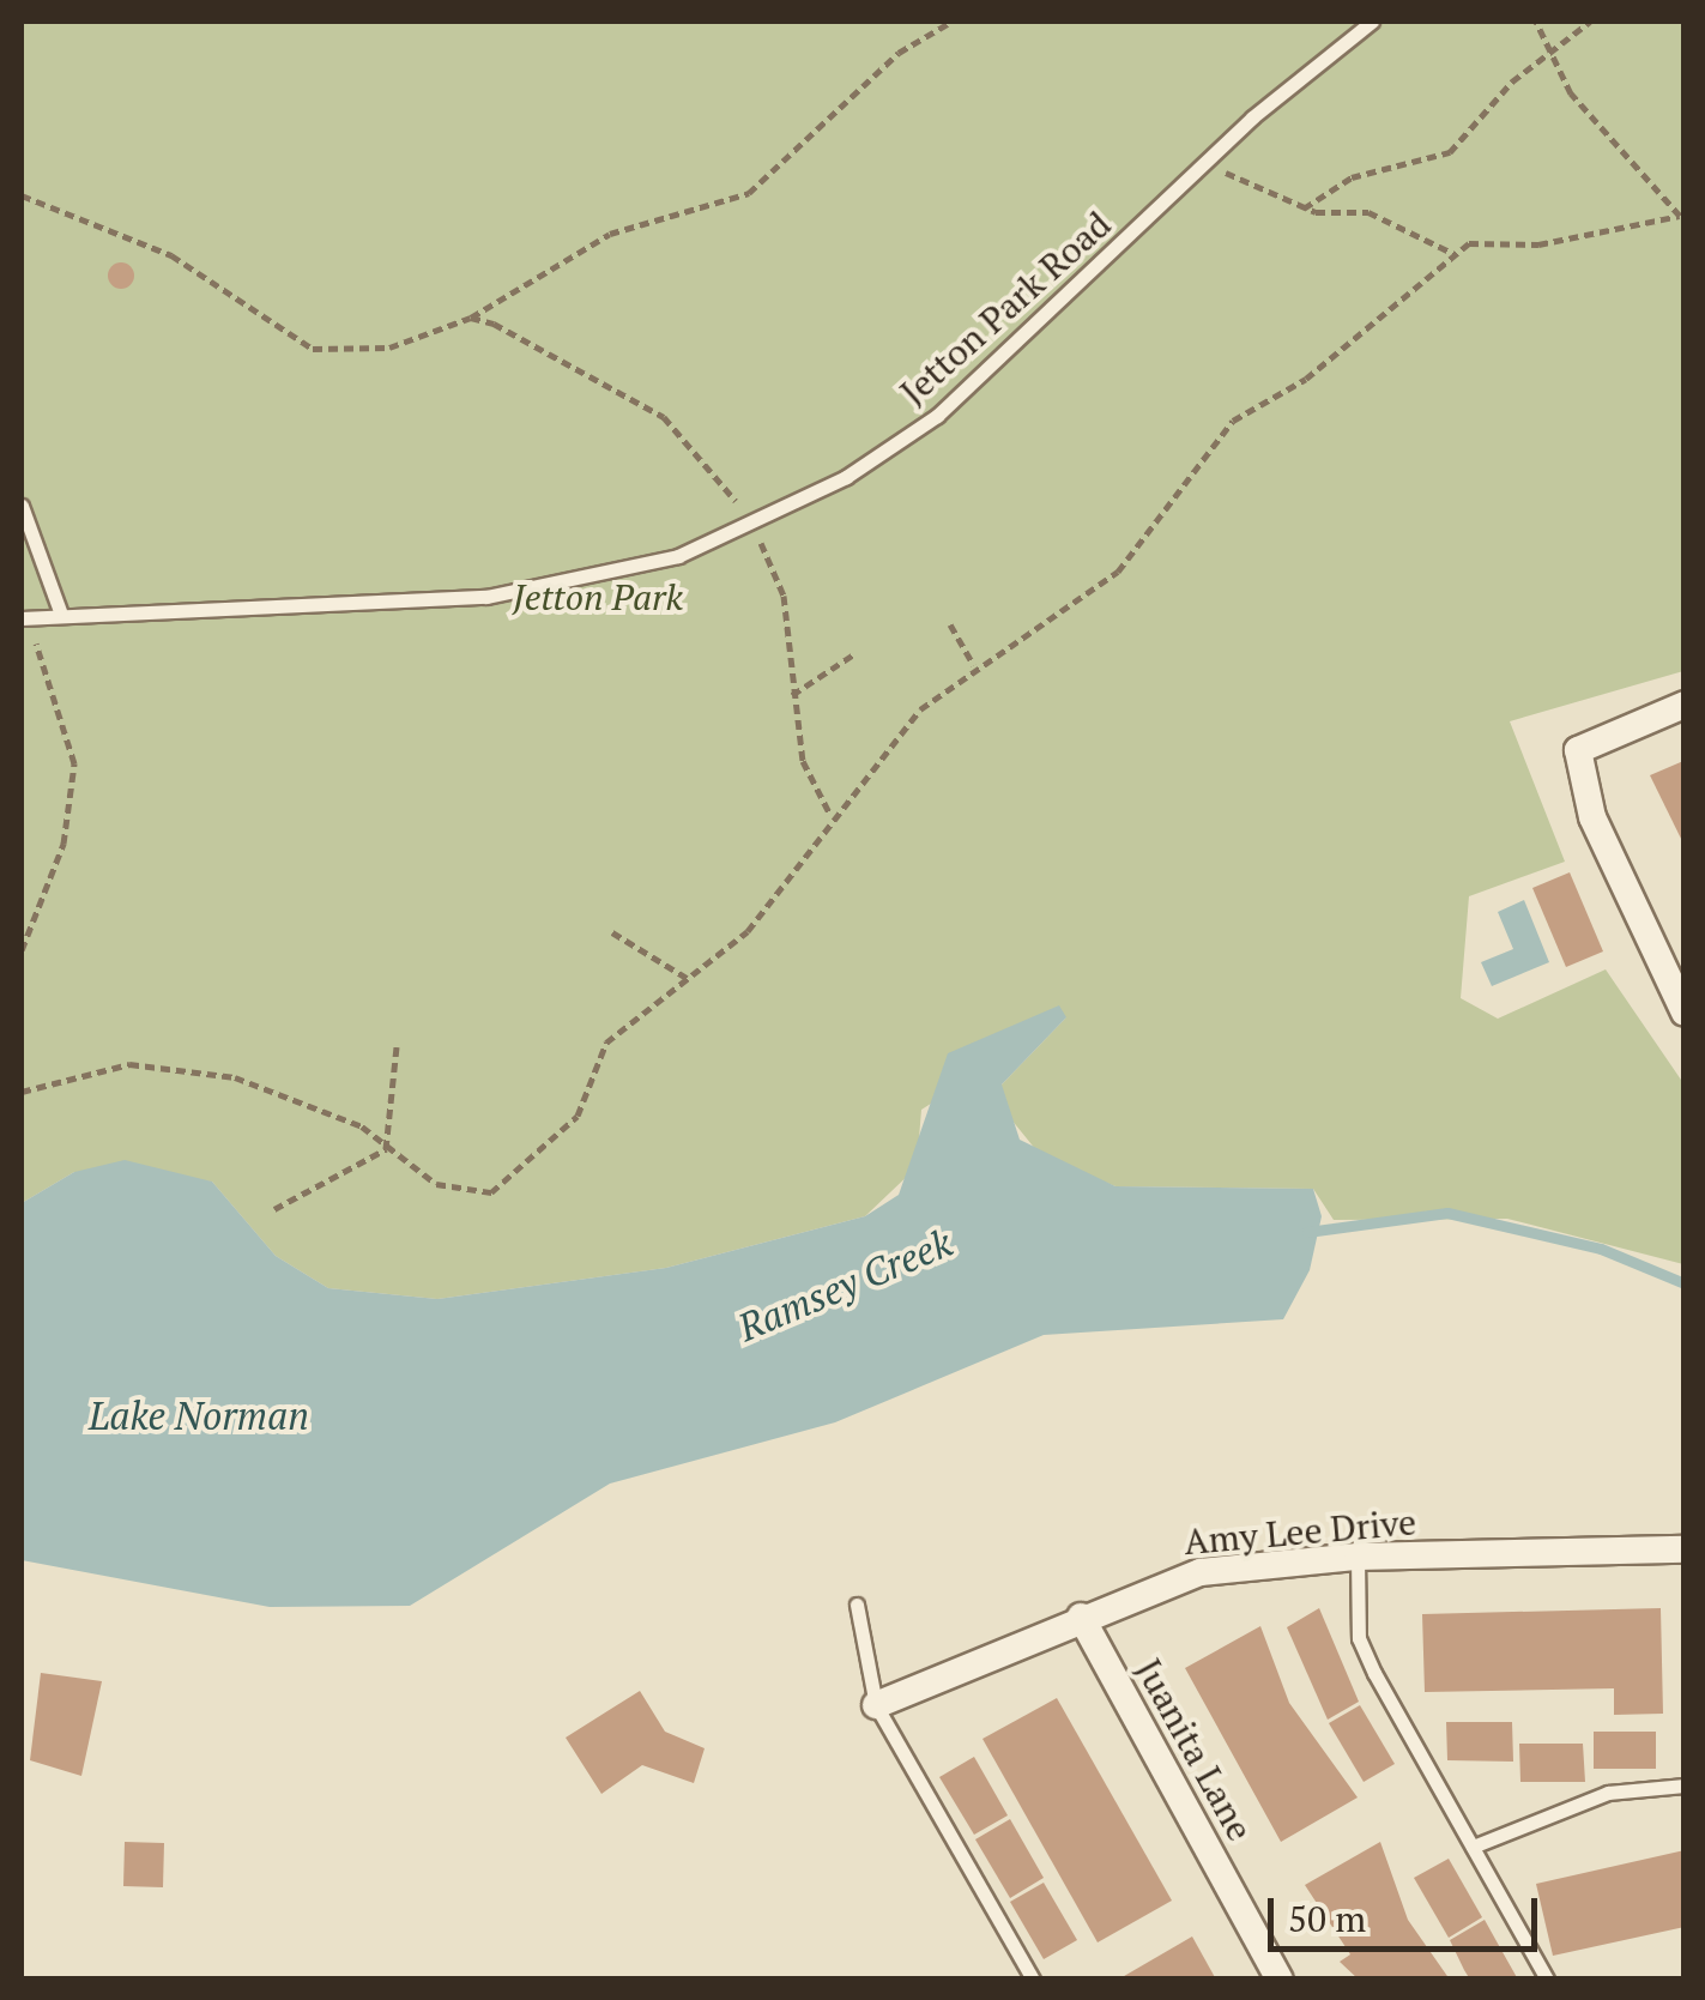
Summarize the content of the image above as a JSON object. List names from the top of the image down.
{
  "streets": {
    "street": ["Amy Lee Drive", "Juanita Lane"],
    "lane": ["Jetton Park Road"]
  },
  "crossings": [
    ["Amy Lee Drive", "Juanita Lane"]
  ],
  "water": ["Ramsey Creek", "Lake Norman"],
  "parks": ["Jetton Park"],
  "scale_bar": "50 m"
}
